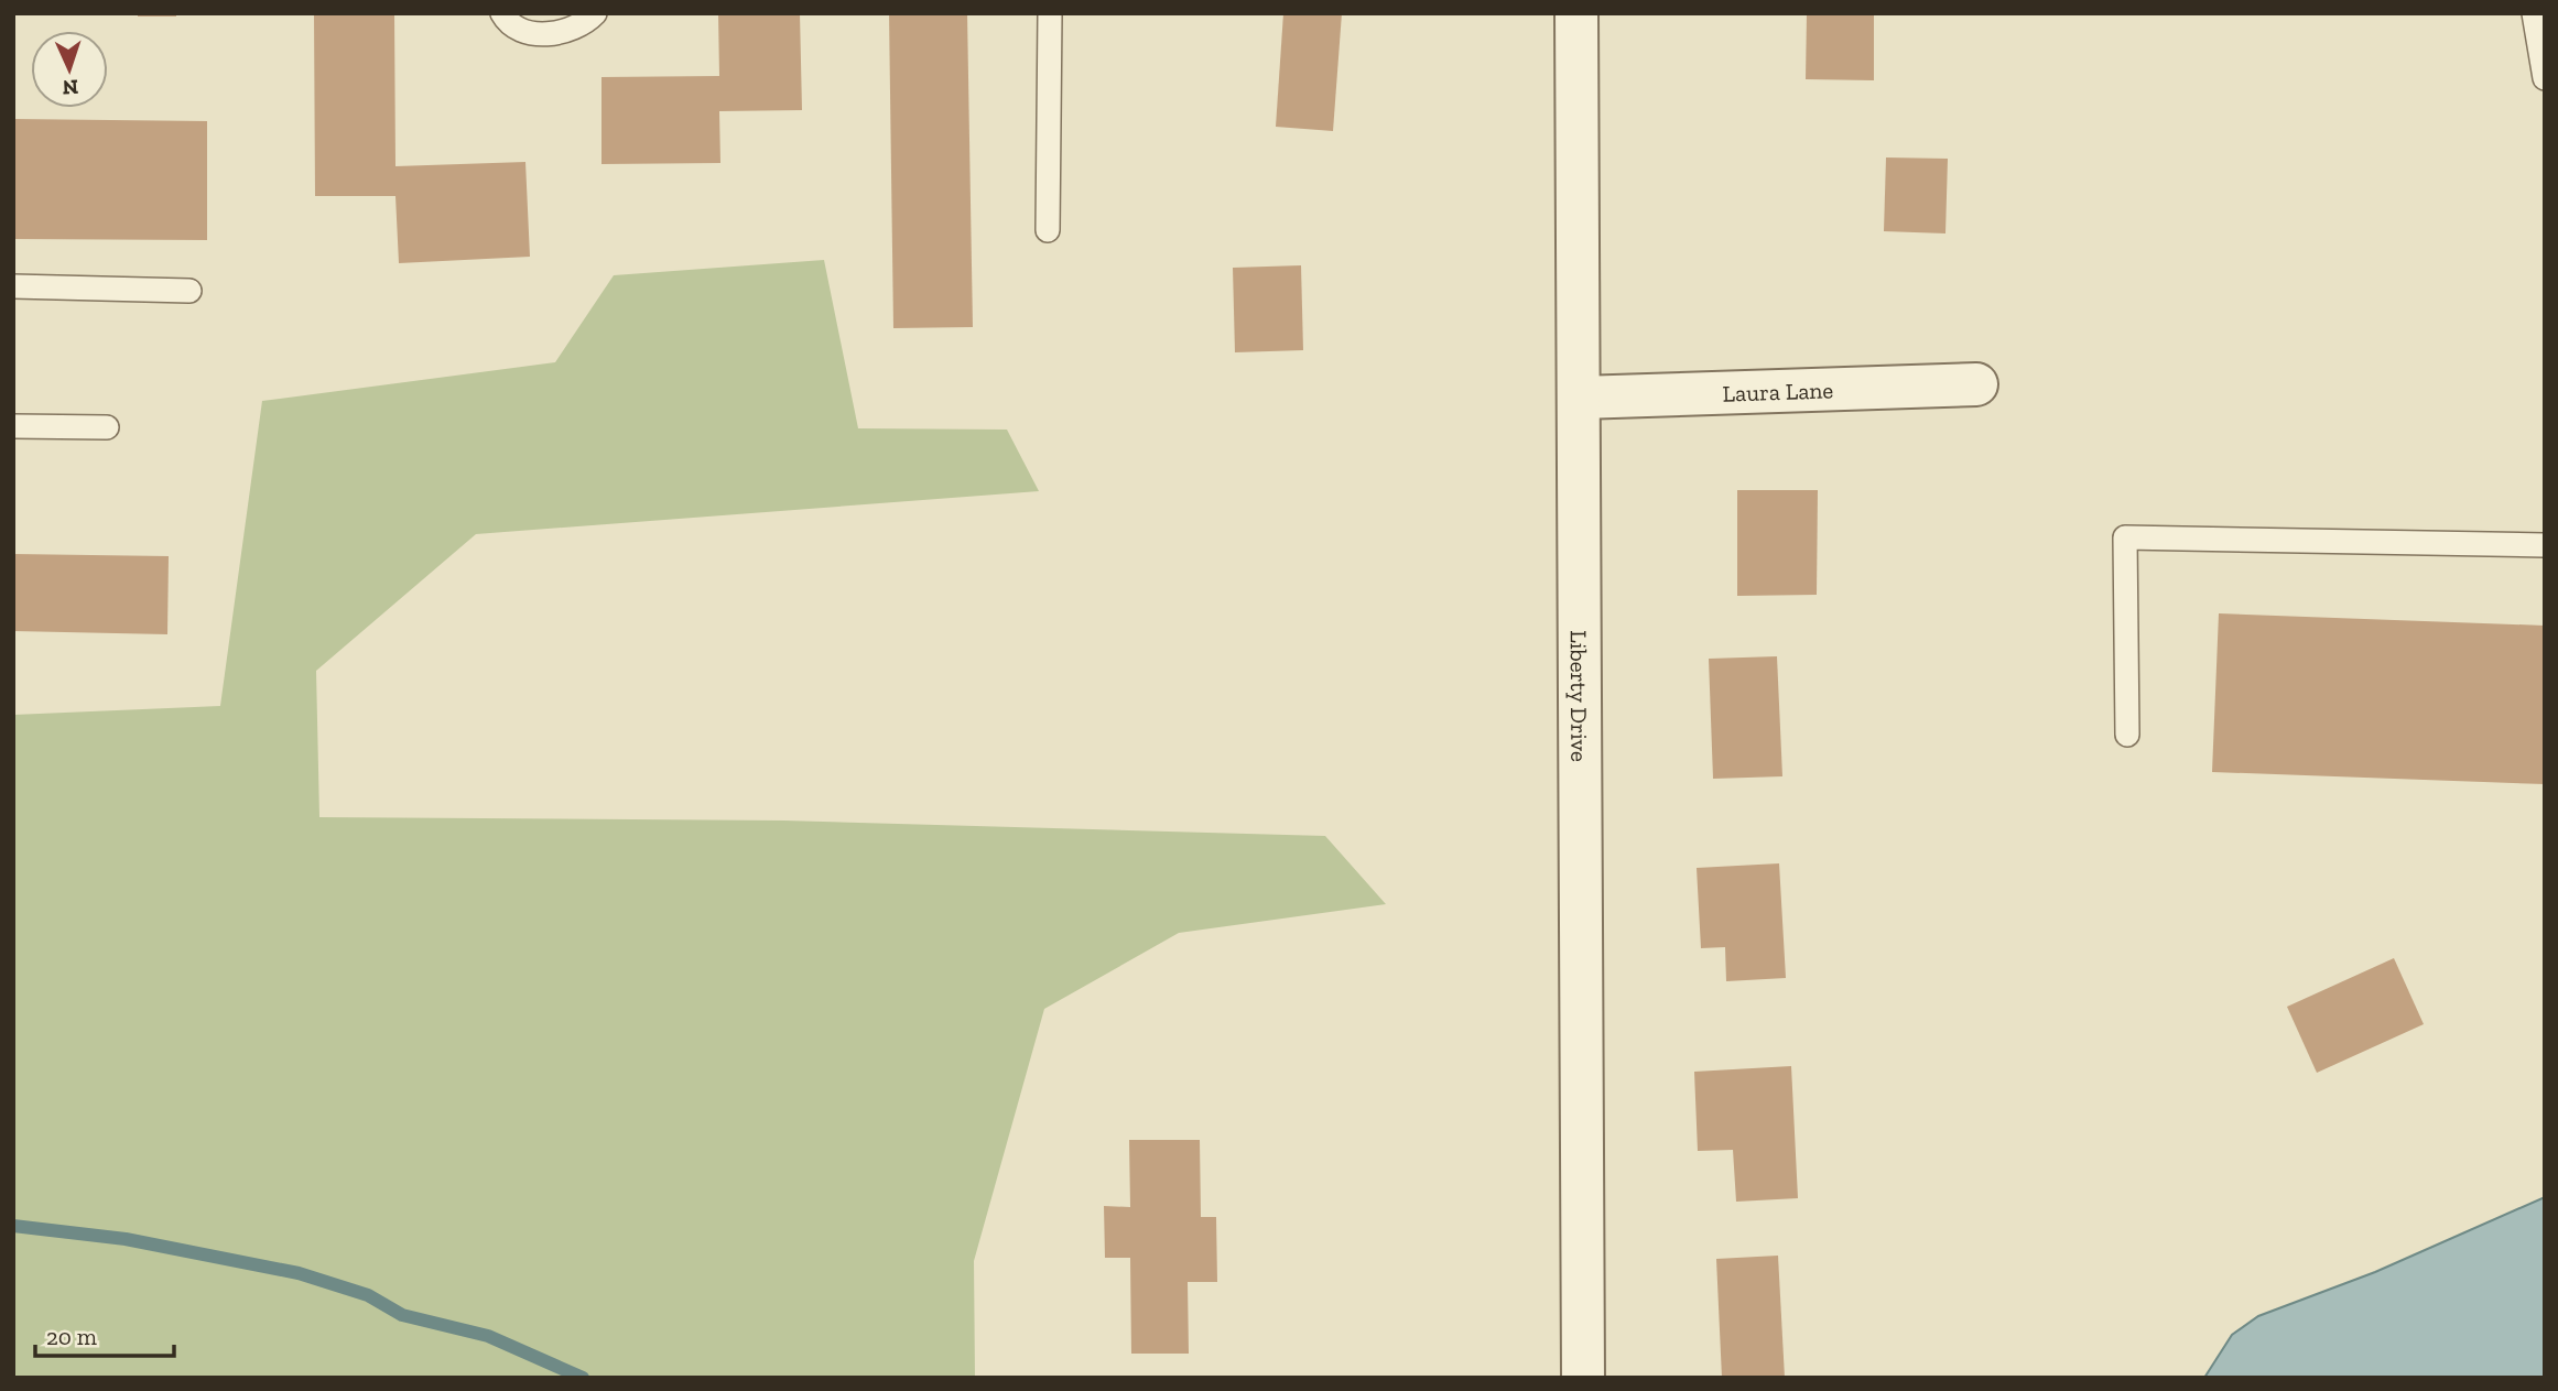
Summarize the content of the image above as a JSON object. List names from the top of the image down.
{
  "streets": {
    "street": ["Laura Lane", "Liberty Drive"]
  },
  "crossings": [
    ["Laura Lane", "Liberty Drive"]
  ],
  "scale_bar": "20 m",
  "north": "bottom"
}
